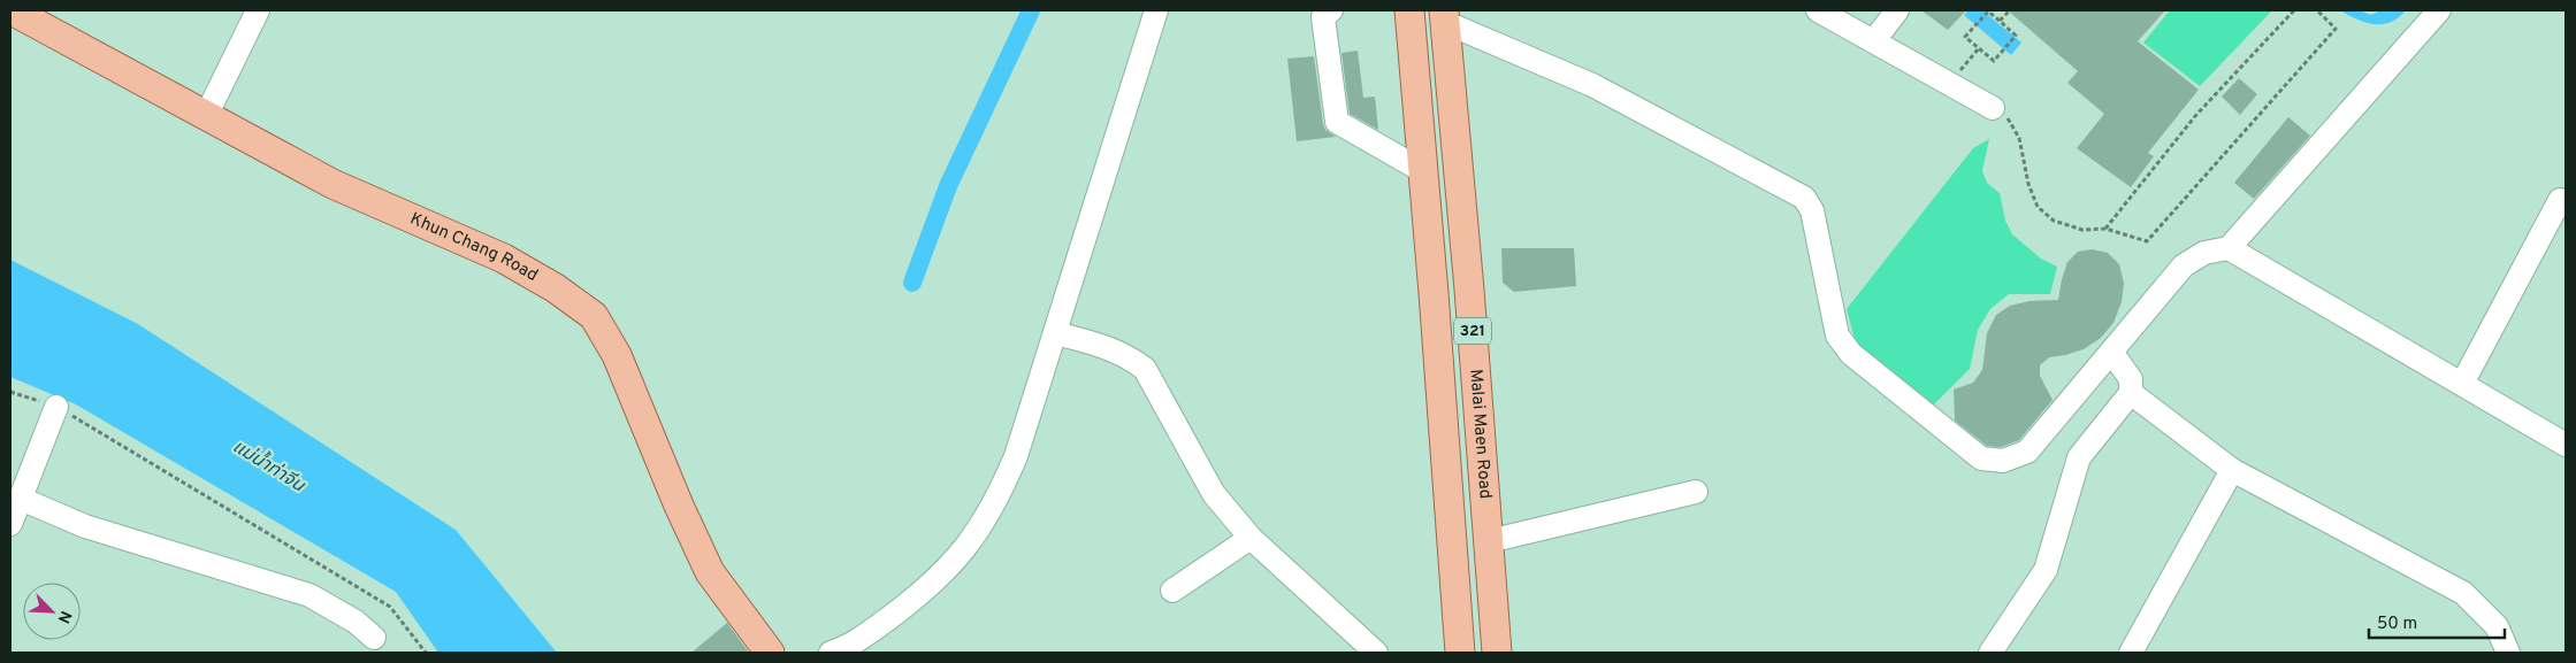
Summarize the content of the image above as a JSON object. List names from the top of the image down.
{
  "streets": {
    "main road": ["Khun Chang Road", "321", "Malai Maen Road"]
  },
  "water": ["แม่น้ำท่าจีน"],
  "scale_bar": "50 m",
  "north": "bottom right"
}
